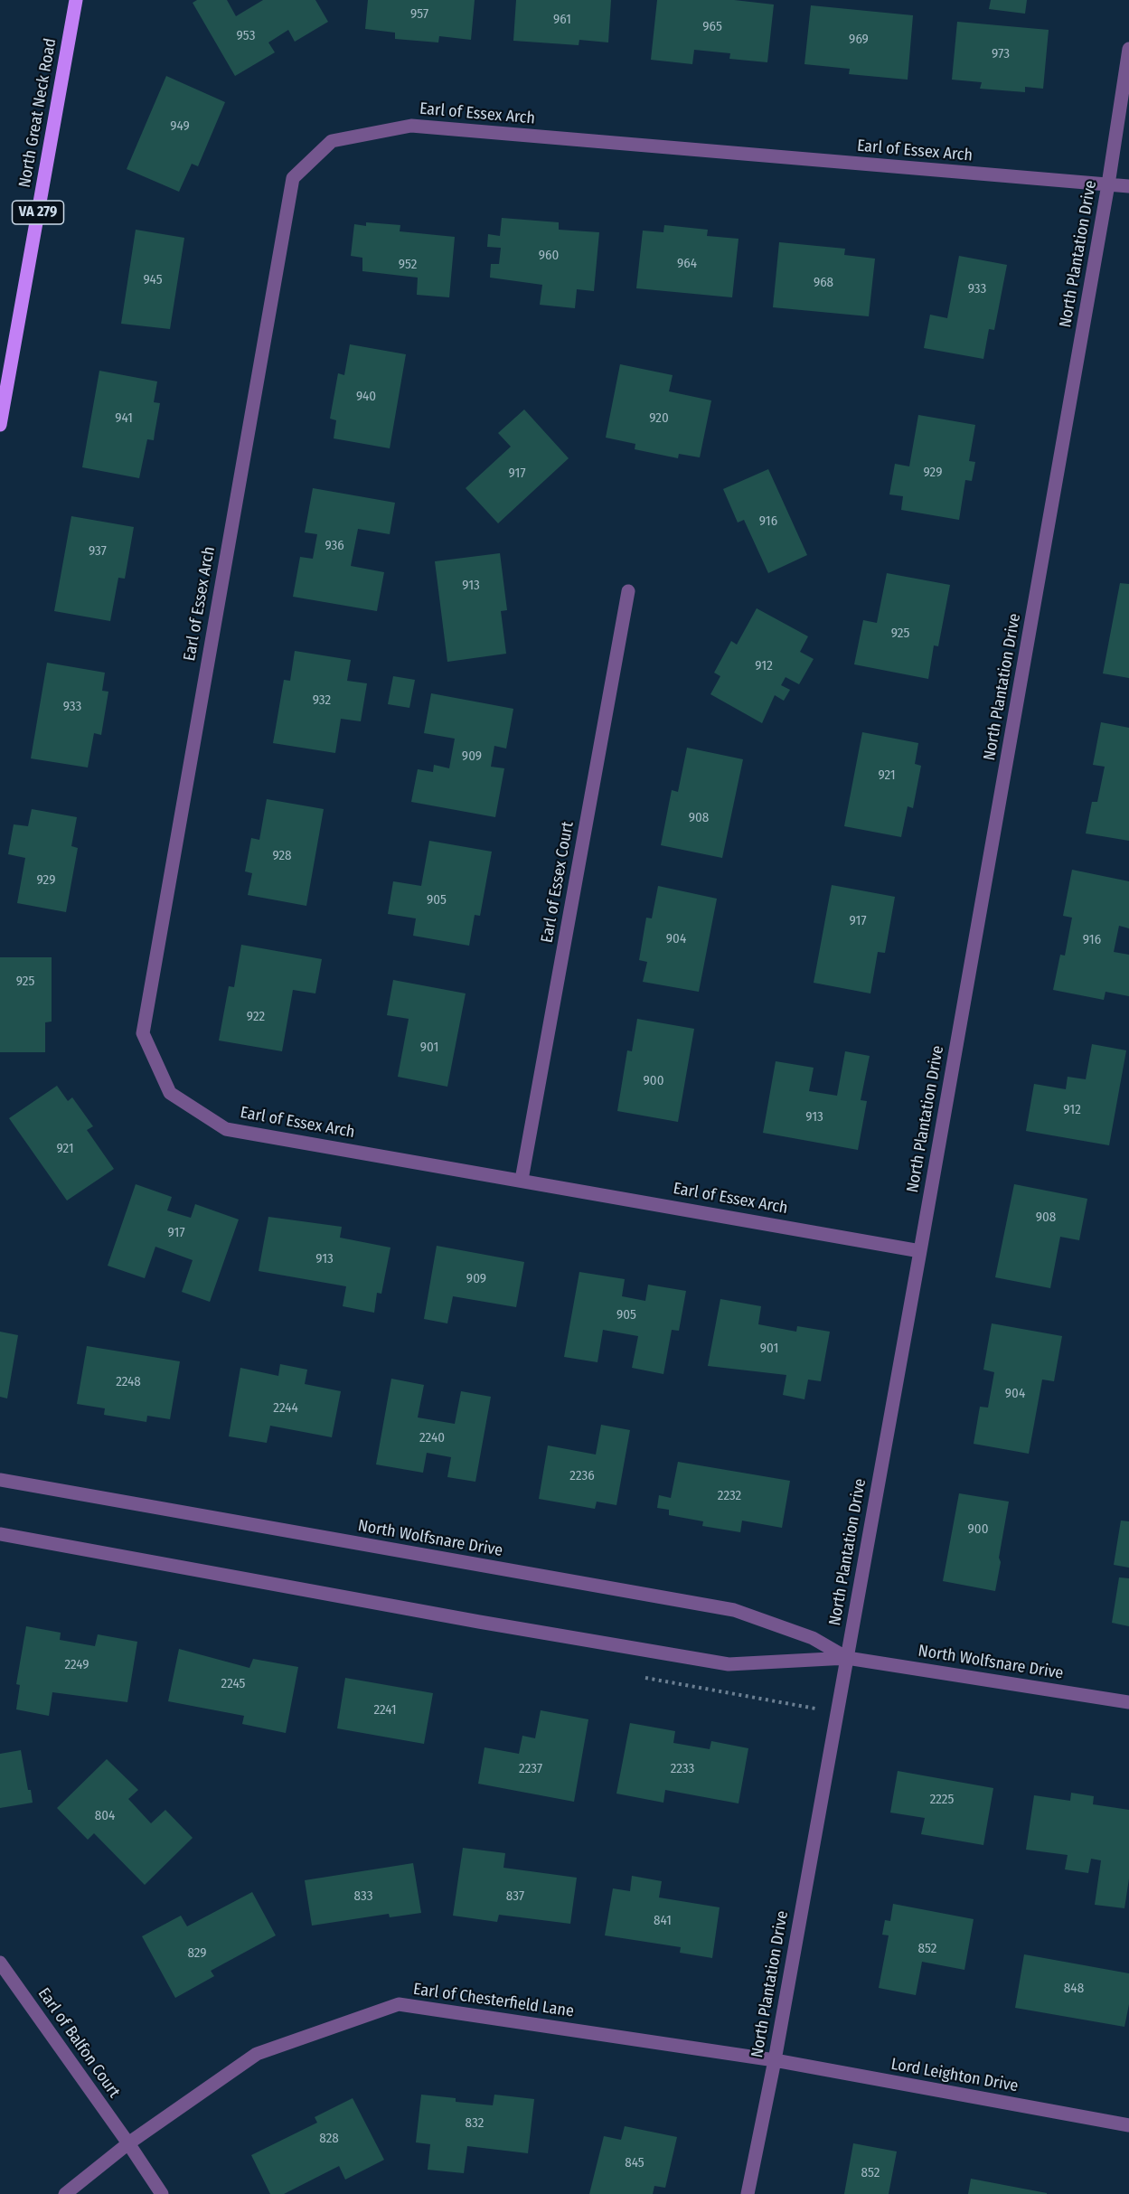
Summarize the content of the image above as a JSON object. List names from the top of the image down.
{
  "streets": {
    "main road": ["North Great Neck Road", "VA 279"],
    "street": [
      "Earl of Essex Arch",
      "North Plantation Drive",
      "Earl of Essex Court",
      "North Wolfsnare Drive",
      "Earl of Chesterfield Lane",
      "Earl of Balfon Court",
      "Lord Leighton Drive"
    ]
  },
  "crossings": [
    ["Earl of Essex Arch", "North Plantation Drive"],
    ["Earl of Essex Arch", "Earl of Essex Court"],
    ["North Plantation Drive", "North Wolfsnare Drive"],
    ["North Plantation Drive", "Earl of Chesterfield Lane"],
    ["North Plantation Drive", "Lord Leighton Drive"],
    ["Earl of Chesterfield Lane", "Earl of Balfon Court"],
    ["Earl of Chesterfield Lane", "Lord Leighton Drive"]
  ],
  "house_numbers": [
    "957",
    "961",
    "965",
    "953",
    "969",
    "973",
    "949",
    "960",
    "964",
    "952",
    "945",
    "968",
    "933",
    "940",
    "941",
    "920",
    "929",
    "917",
    "916",
    "936",
    "937",
    "913",
    "925",
    "912",
    "932",
    "933",
    "909",
    "921",
    "908",
    "928",
    "929",
    "905",
    "917",
    "904",
    "916",
    "925",
    "922",
    "901",
    "900",
    "912",
    "913",
    "921",
    "908",
    "917",
    "913",
    "909",
    "905",
    "901",
    "2248",
    "904",
    "2244",
    "2240",
    "2236",
    "2232",
    "900",
    "2249",
    "2245",
    "2241",
    "2237",
    "2233",
    "2225",
    "804",
    "833",
    "837",
    "841",
    "852",
    "829",
    "848",
    "832",
    "828",
    "845",
    "852"
  ]
}
